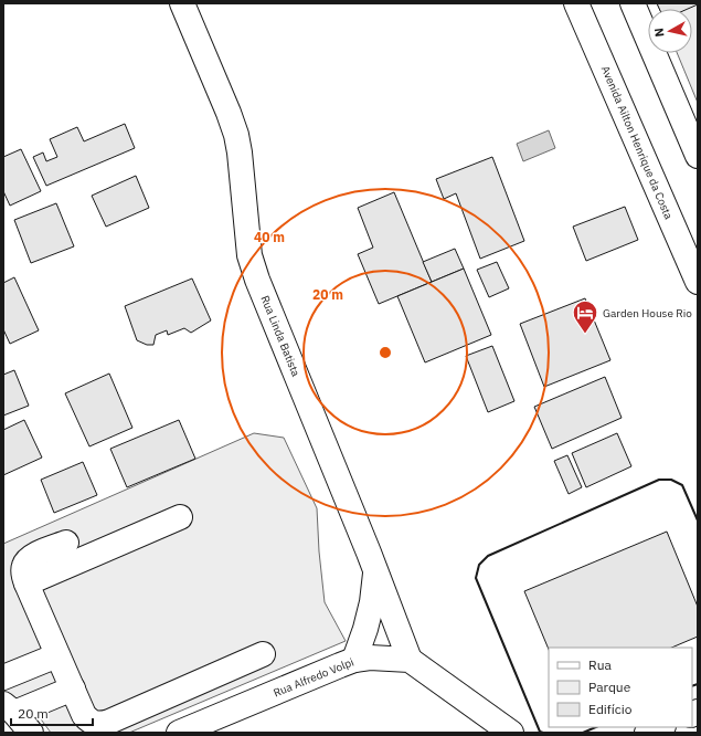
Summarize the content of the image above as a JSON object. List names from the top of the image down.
{
  "streets": {
    "street": ["Avenida Ailton Henrique da Costa", "Rua Linda Batista", "Rua Alfredo Volpi"]
  },
  "crossings": [
    ["Rua Linda Batista", "Rua Alfredo Volpi"]
  ],
  "places": {
    "hotel": ["Garden House Rio"]
  },
  "legend": ["Rua", "Parque", "Edifício"],
  "scale_bar": "20 m",
  "north": "left",
  "rings": ["40 m", "20 m"]
}
